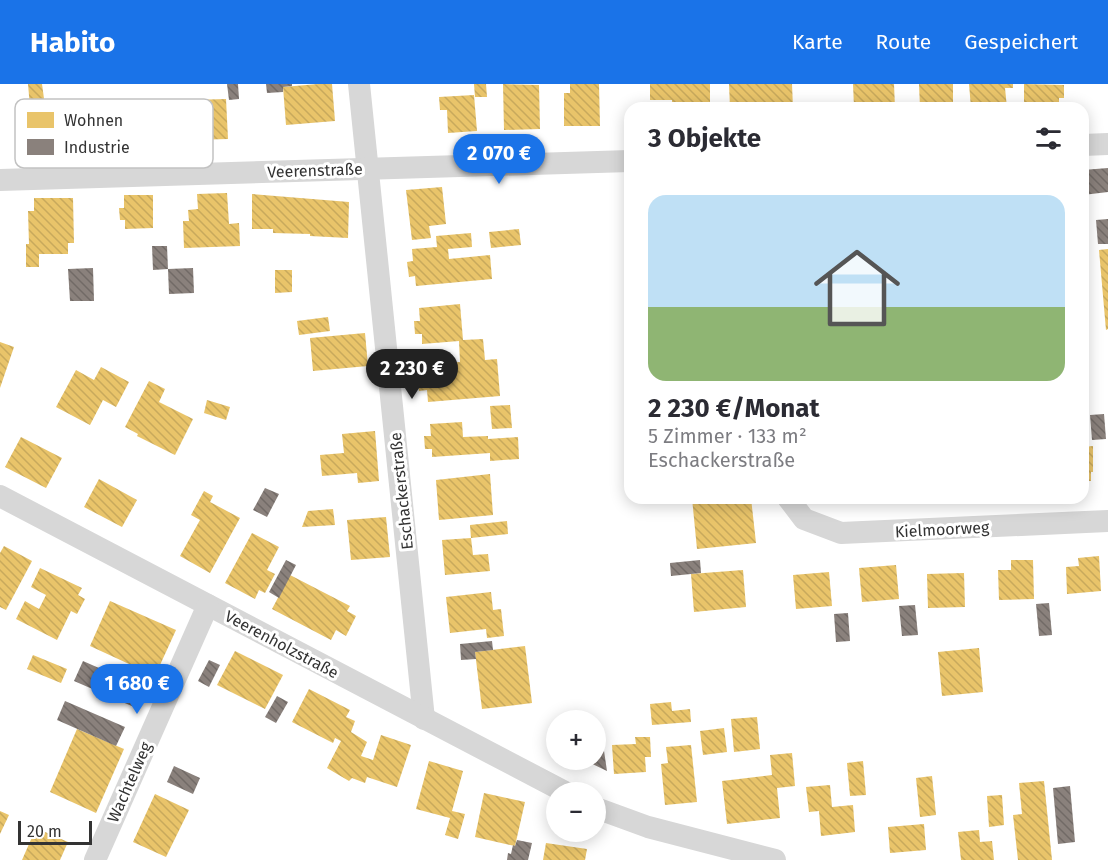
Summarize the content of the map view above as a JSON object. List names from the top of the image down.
{
  "streets": {
    "street": [
      "Veerenstraße",
      "Eschackerstraße",
      "Kielmoorweg",
      "Veerenholzstraße",
      "Wachtelweg"
    ]
  },
  "crossings": [
    ["Veerenstraße", "Eschackerstraße"],
    ["Eschackerstraße", "Veerenholzstraße"],
    ["Veerenholzstraße", "Wachtelweg"]
  ],
  "legend": ["Wohnen", "Industrie"],
  "scale_bar": "20 m",
  "page": {
    "header": "Habito",
    "nav": ["Karte", "Route", "Gespeichert"],
    "heading": "3 Objekte",
    "price": ["2 070 €", "2 230 €", "1 680 €"],
    "list": [
      {
        "name": "2 230 €/Monat",
        "note": "5 Zimmer · 133 m² · Eschackerstraße"
      }
    ],
    "map_buttons": ["+", "−"],
    "scale": "20 m"
  }
}
